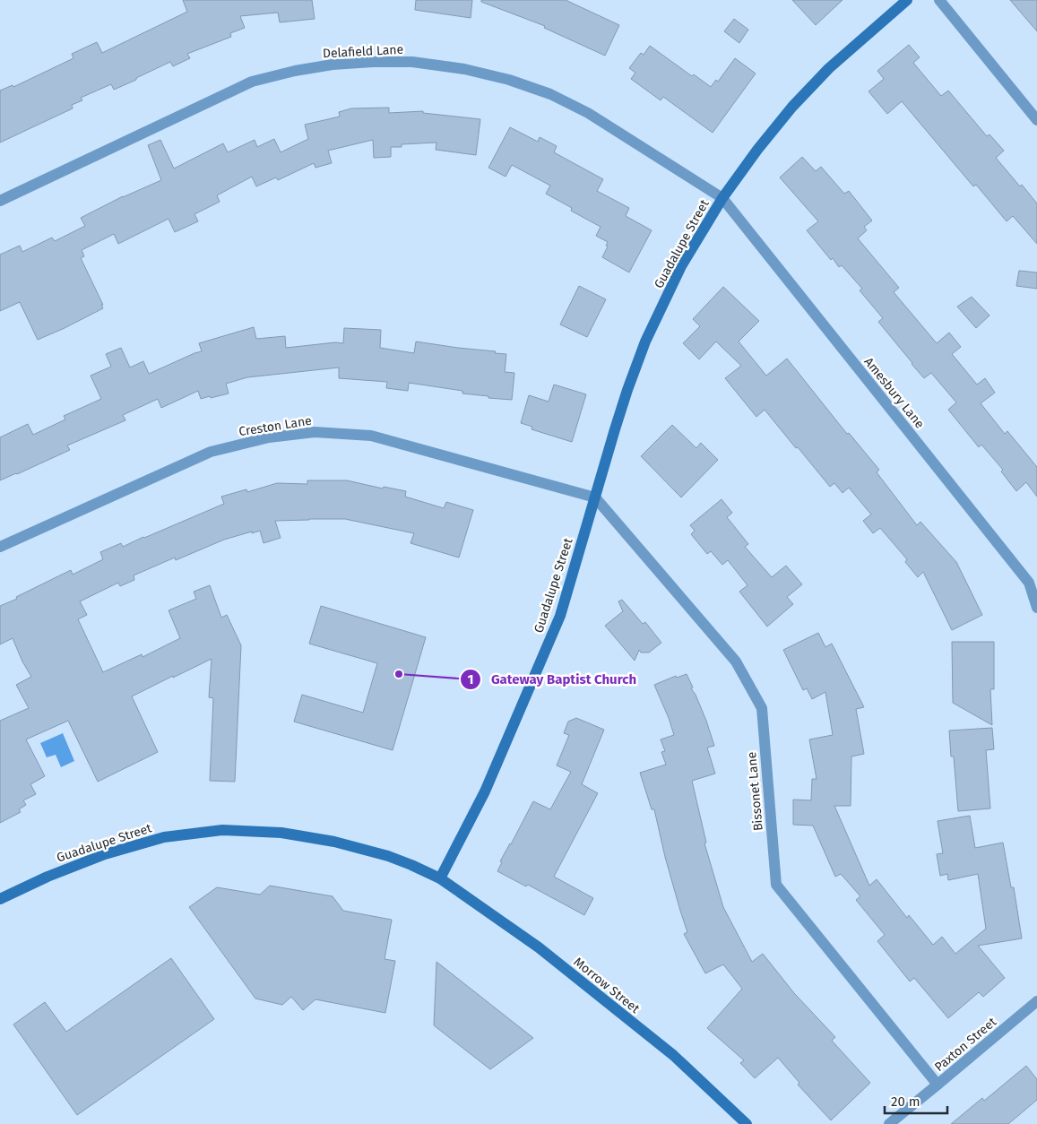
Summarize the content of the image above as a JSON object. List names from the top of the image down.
{
  "streets": {
    "street": [
      "Delafield Lane",
      "Guadalupe Street",
      "Amesbury Lane",
      "Creston Lane",
      "Bissonet Lane",
      "Morrow Street",
      "Paxton Street"
    ]
  },
  "crossings": [
    ["Delafield Lane", "Guadalupe Street"],
    ["Delafield Lane", "Amesbury Lane"],
    ["Guadalupe Street", "Amesbury Lane"],
    ["Guadalupe Street", "Creston Lane"],
    ["Guadalupe Street", "Bissonet Lane"],
    ["Guadalupe Street", "Morrow Street"],
    ["Creston Lane", "Bissonet Lane"],
    ["Bissonet Lane", "Paxton Street"]
  ],
  "places": ["Gateway Baptist Church"],
  "scale_bar": "20 m"
}
